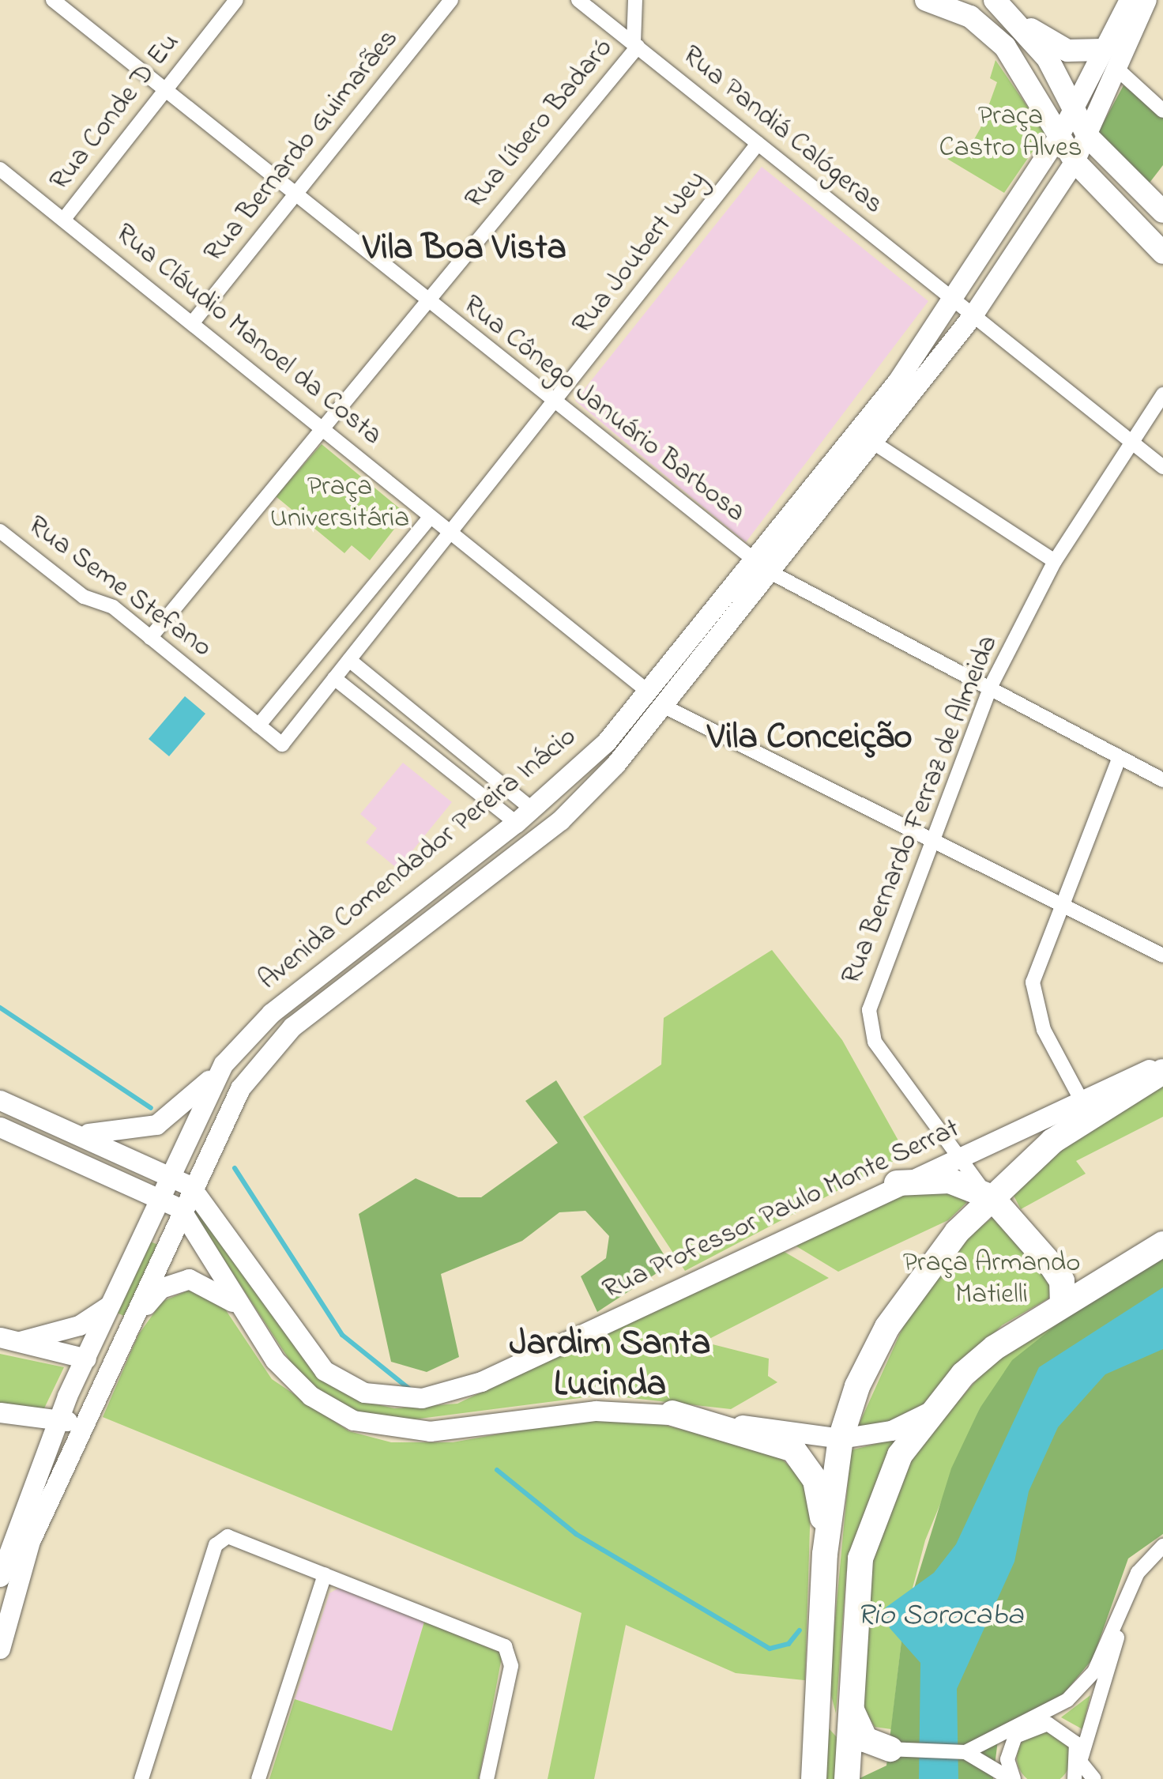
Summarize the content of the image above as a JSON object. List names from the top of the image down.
{
  "streets": {
    "main road": ["Avenida Comendador Pereira Inácio", "Rua Professor Paulo Monte Serrat"],
    "street": [
      "Rua Conde D Eu",
      "Rua Líbero Badaró",
      "Rua Pandiá Calógeras",
      "Rua Bernardo Guimarães",
      "Rua Joubert Wey",
      "Rua Cláudio Manoel da Costa",
      "Rua Cônego Januário Barbosa",
      "Rua Seme Stefano",
      "Rua Bernardo Ferraz de Almeida"
    ]
  },
  "crossings": [
    ["Rua Conde D Eu", "Rua Cláudio Manoel da Costa"],
    ["Rua Conde D Eu", "Rua Cônego Januário Barbosa"],
    ["Rua Líbero Badaró", "Rua Pandiá Calógeras"],
    ["Rua Líbero Badaró", "Rua Cláudio Manoel da Costa"],
    ["Rua Líbero Badaró", "Rua Cônego Januário Barbosa"],
    ["Rua Líbero Badaró", "Rua Seme Stefano"],
    ["Rua Pandiá Calógeras", "Rua Joubert Wey"],
    ["Rua Pandiá Calógeras", "Avenida Comendador Pereira Inácio"],
    ["Rua Bernardo Guimarães", "Rua Cláudio Manoel da Costa"],
    ["Rua Bernardo Guimarães", "Rua Cônego Januário Barbosa"],
    ["Rua Joubert Wey", "Rua Cláudio Manoel da Costa"],
    ["Rua Joubert Wey", "Rua Cônego Januário Barbosa"],
    ["Rua Joubert Wey", "Rua Seme Stefano"],
    ["Rua Cláudio Manoel da Costa", "Avenida Comendador Pereira Inácio"],
    ["Rua Cônego Januário Barbosa", "Rua Bernardo Ferraz de Almeida"],
    ["Rua Cônego Januário Barbosa", "Avenida Comendador Pereira Inácio"],
    ["Rua Bernardo Ferraz de Almeida", "Rua Professor Paulo Monte Serrat"],
    ["Avenida Comendador Pereira Inácio", "Rua Professor Paulo Monte Serrat"]
  ],
  "districts": ["Vila Boa Vista", "Vila Conceição", "Jardim Santa Lucinda"],
  "water": ["Rio Sorocaba"],
  "parks": ["Praça Castro Alves", "Praça Universitária", "Praça Armando Matielli"]
}
